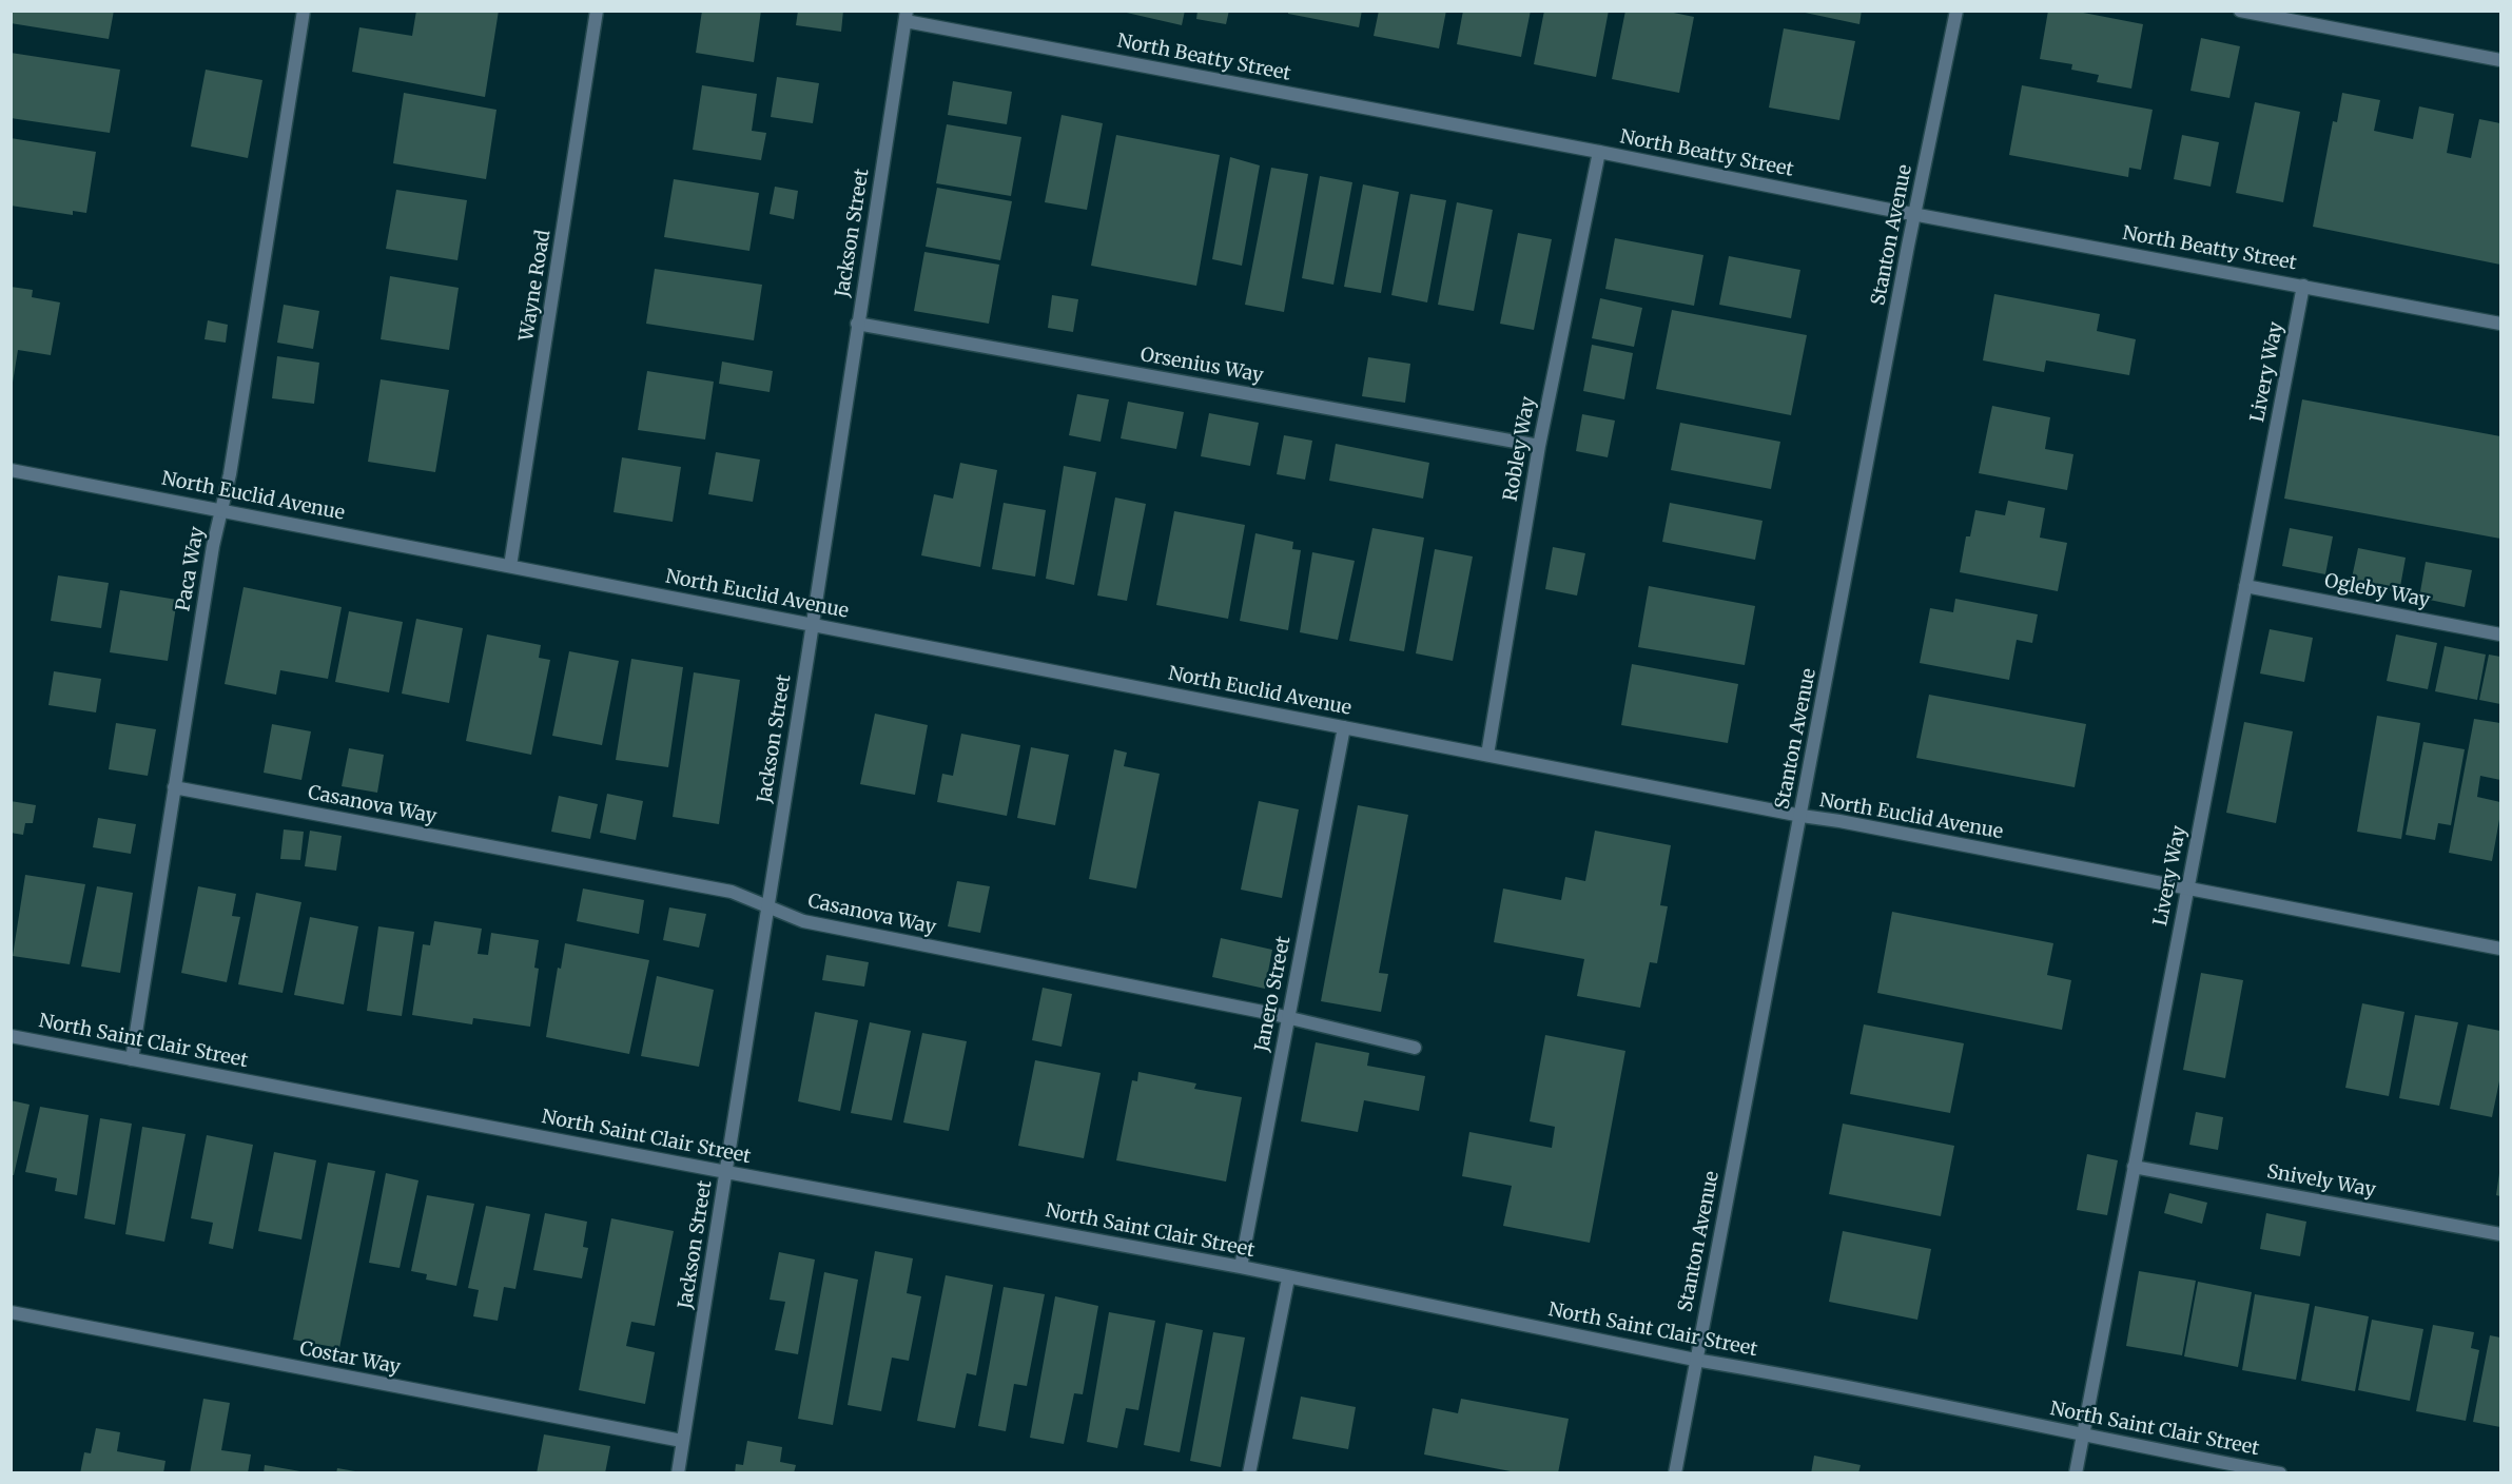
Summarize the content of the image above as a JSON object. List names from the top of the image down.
{
  "streets": {
    "street": [
      "North Beatty Street",
      "Jackson Street",
      "Stanton Avenue",
      "Wayne Road",
      "Orsenius Way",
      "Livery Way",
      "Robley Way",
      "North Euclid Avenue",
      "Paca Way",
      "Ogleby Way",
      "Casanova Way",
      "Janero Street",
      "North Saint Clair Street",
      "Snively Way",
      "Costar Way"
    ]
  },
  "crossings": [
    ["North Beatty Street", "Jackson Street"],
    ["North Beatty Street", "Stanton Avenue"],
    ["North Beatty Street", "Livery Way"],
    ["North Beatty Street", "Robley Way"],
    ["Jackson Street", "Orsenius Way"],
    ["Jackson Street", "North Euclid Avenue"],
    ["Jackson Street", "Casanova Way"],
    ["Jackson Street", "North Saint Clair Street"],
    ["Jackson Street", "Costar Way"],
    ["Stanton Avenue", "North Euclid Avenue"],
    ["Stanton Avenue", "North Saint Clair Street"],
    ["Wayne Road", "North Euclid Avenue"],
    ["Orsenius Way", "Robley Way"],
    ["Livery Way", "North Euclid Avenue"],
    ["Livery Way", "Ogleby Way"],
    ["Livery Way", "North Saint Clair Street"],
    ["Livery Way", "Snively Way"],
    ["Robley Way", "North Euclid Avenue"],
    ["North Euclid Avenue", "Paca Way"],
    ["North Euclid Avenue", "Janero Street"],
    ["Paca Way", "Casanova Way"],
    ["Paca Way", "North Saint Clair Street"],
    ["Casanova Way", "Janero Street"],
    ["Janero Street", "North Saint Clair Street"]
  ]
}
